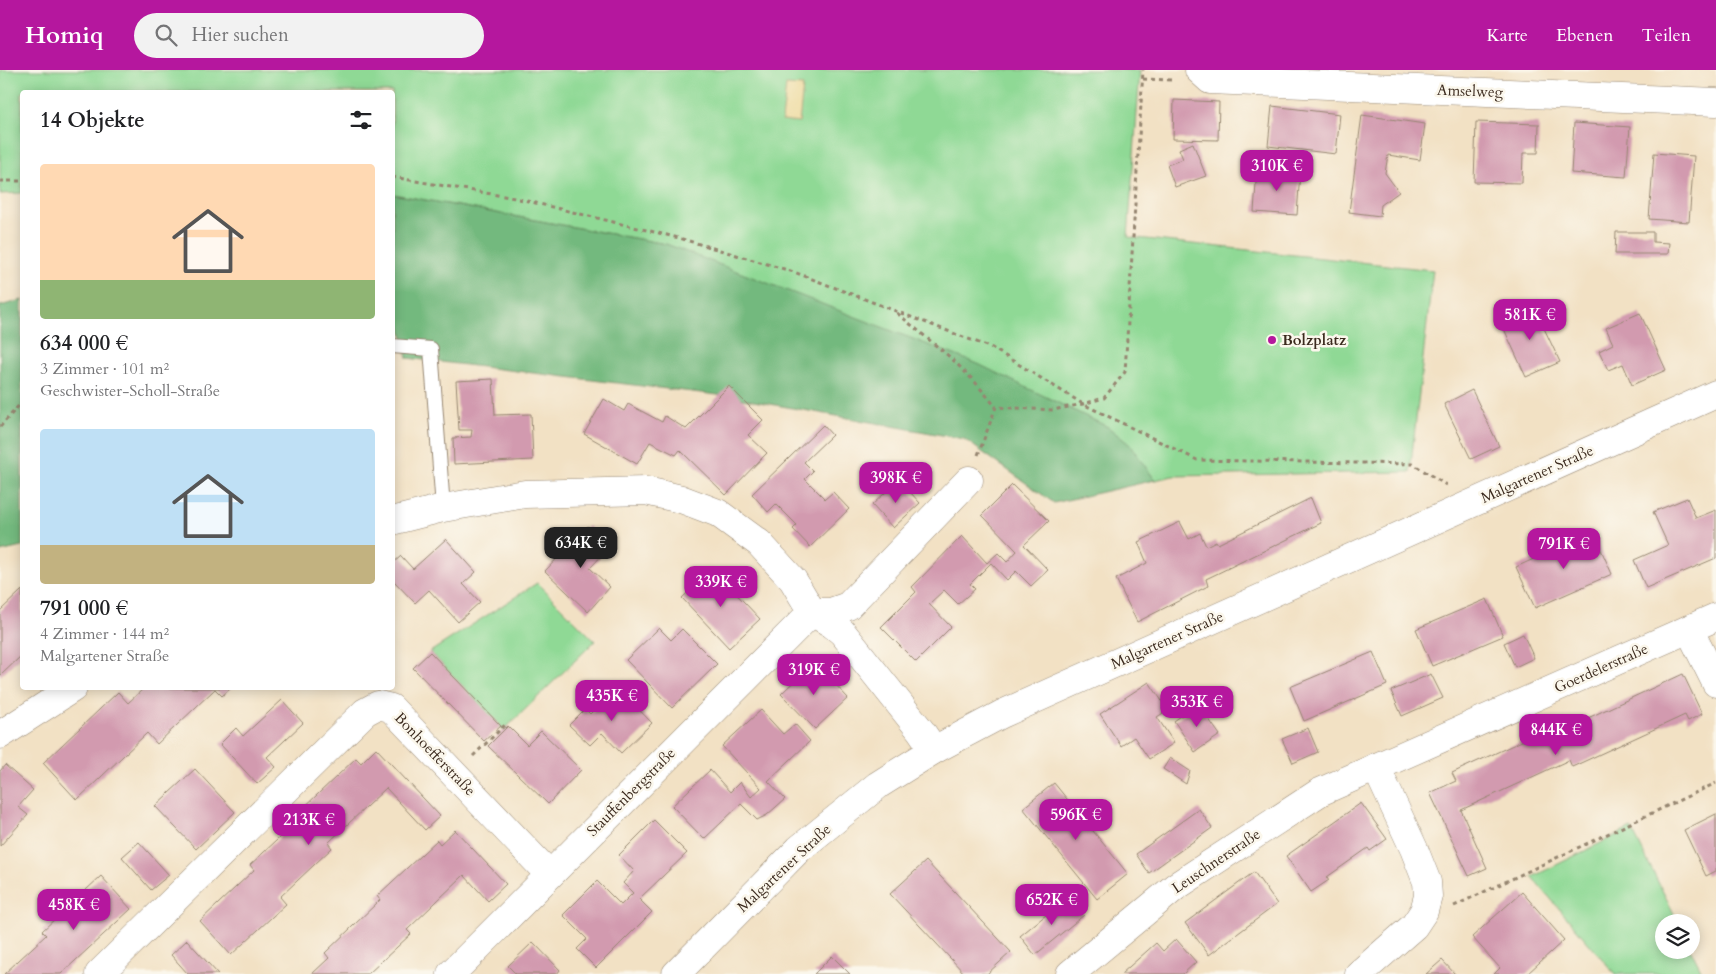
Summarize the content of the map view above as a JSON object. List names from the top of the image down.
{
  "streets": {
    "street": [
      "Amselweg",
      "Malgartener Straße",
      "Goerdelerstraße",
      "Bonhoefferstraße",
      "Stauffenbergstraße",
      "Leuschnerstraße"
    ]
  },
  "crossings": [
    ["Goerdelerstraße", "Leuschnerstraße"],
    ["Bonhoefferstraße", "Stauffenbergstraße"]
  ],
  "places": ["Bolzplatz"],
  "page": {
    "header": "Homiq",
    "search": "Hier suchen",
    "nav": ["Karte", "Ebenen", "Teilen"],
    "heading": "14 Objekte",
    "price": [
      "310K €",
      "581K €",
      "398K €",
      "634K €",
      "791K €",
      "339K €",
      "319K €",
      "435K €",
      "353K €",
      "844K €",
      "596K €",
      "213K €",
      "652K €",
      "458K €"
    ],
    "list": [
      {
        "name": "634 000 €",
        "note": "3 Zimmer · 101 m² · Geschwister-Scholl-Straße"
      },
      {
        "name": "791 000 €",
        "note": "4 Zimmer · 144 m² · Malgartener Straße"
      }
    ]
  }
}
